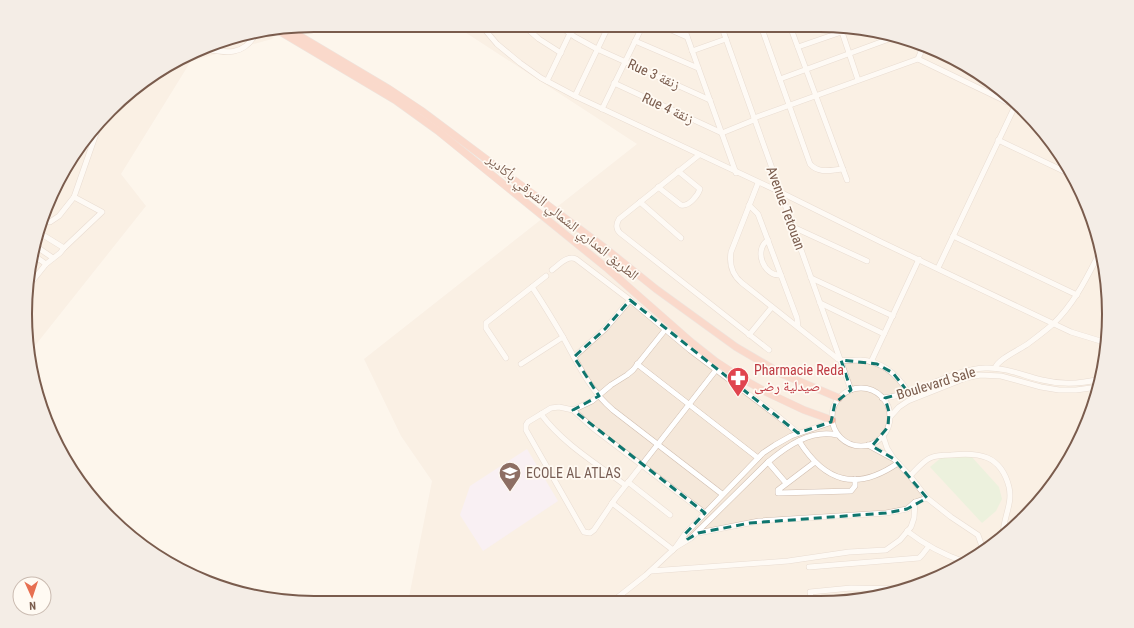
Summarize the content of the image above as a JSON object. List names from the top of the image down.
{
  "streets": {
    "highway": ["الطريق المداري الشمالي الشرقي بأكادير"],
    "street": [
      "Rue 3 زنقة",
      "Rue 4 زنقة",
      "Avenue Tetouan",
      "Boulevard Sale"
    ]
  },
  "crossings": [
    ["Avenue Tetouan", "الطريق المداري الشمالي الشرقي بأكادير"],
    ["Avenue Tetouan", "Boulevard Sale"],
    ["الطريق المداري الشمالي الشرقي بأكادير", "Boulevard Sale"]
  ],
  "places": {
    "pharmacy": ["Pharmacie Reda صيدلية رضى"],
    "school or university": ["ECOLE AL ATLAS"]
  },
  "north": "bottom"
}
